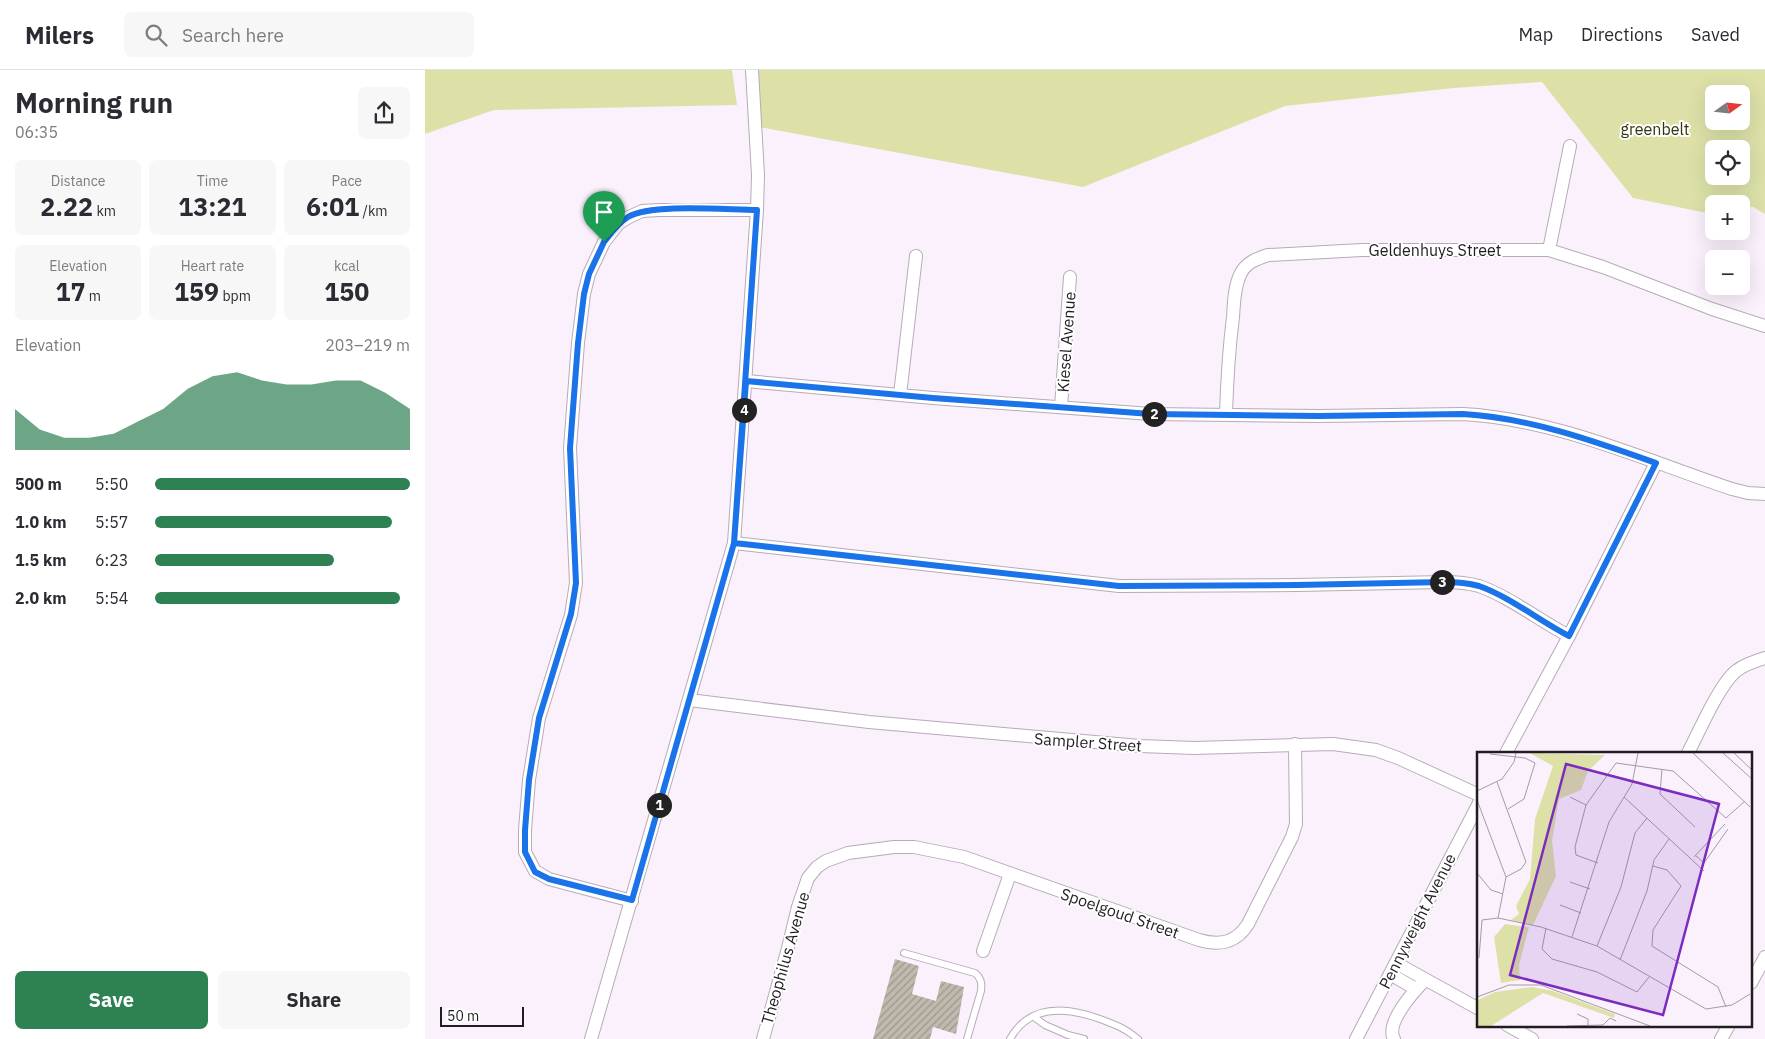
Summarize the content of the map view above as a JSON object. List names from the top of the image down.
{
  "streets": {
    "street": [
      "Geldenhuys Street",
      "Kiesel Avenue",
      "Sampler Street",
      "Spoelgoud Street",
      "Pennyweight Avenue",
      "Theophilus Avenue"
    ]
  },
  "crossings": [
    ["Sampler Street", "Spoelgoud Street"],
    ["Spoelgoud Street", "Theophilus Avenue"]
  ],
  "parks": ["greenbelt"],
  "scale_bar": "50 m",
  "north": "right",
  "page": {
    "header": "Milers",
    "search": "Search here",
    "nav": ["Map", "Directions", "Saved"],
    "heading": ["Morning run", "06:35"],
    "map_buttons": ["+", "−"],
    "stats": [
      ["Distance", "2.22 km"],
      ["Time", "13:21"],
      ["Pace", "6:01 /km"],
      ["Elevation", "17 m"],
      ["Heart rate", "159 bpm"],
      ["kcal", "150"]
    ],
    "chart": ["Elevation", "203–219 m"],
    "pins": [
      "4",
      "2",
      "3",
      "1"
    ],
    "list": [
      {
        "name": "500 m",
        "note": "5:50"
      },
      {
        "name": "1.0 km",
        "note": "5:57"
      },
      {
        "name": "1.5 km",
        "note": "6:23"
      },
      {
        "name": "2.0 km",
        "note": "5:54"
      }
    ],
    "buttons": ["Save", "Share"],
    "scale": "50 m"
  }
}
